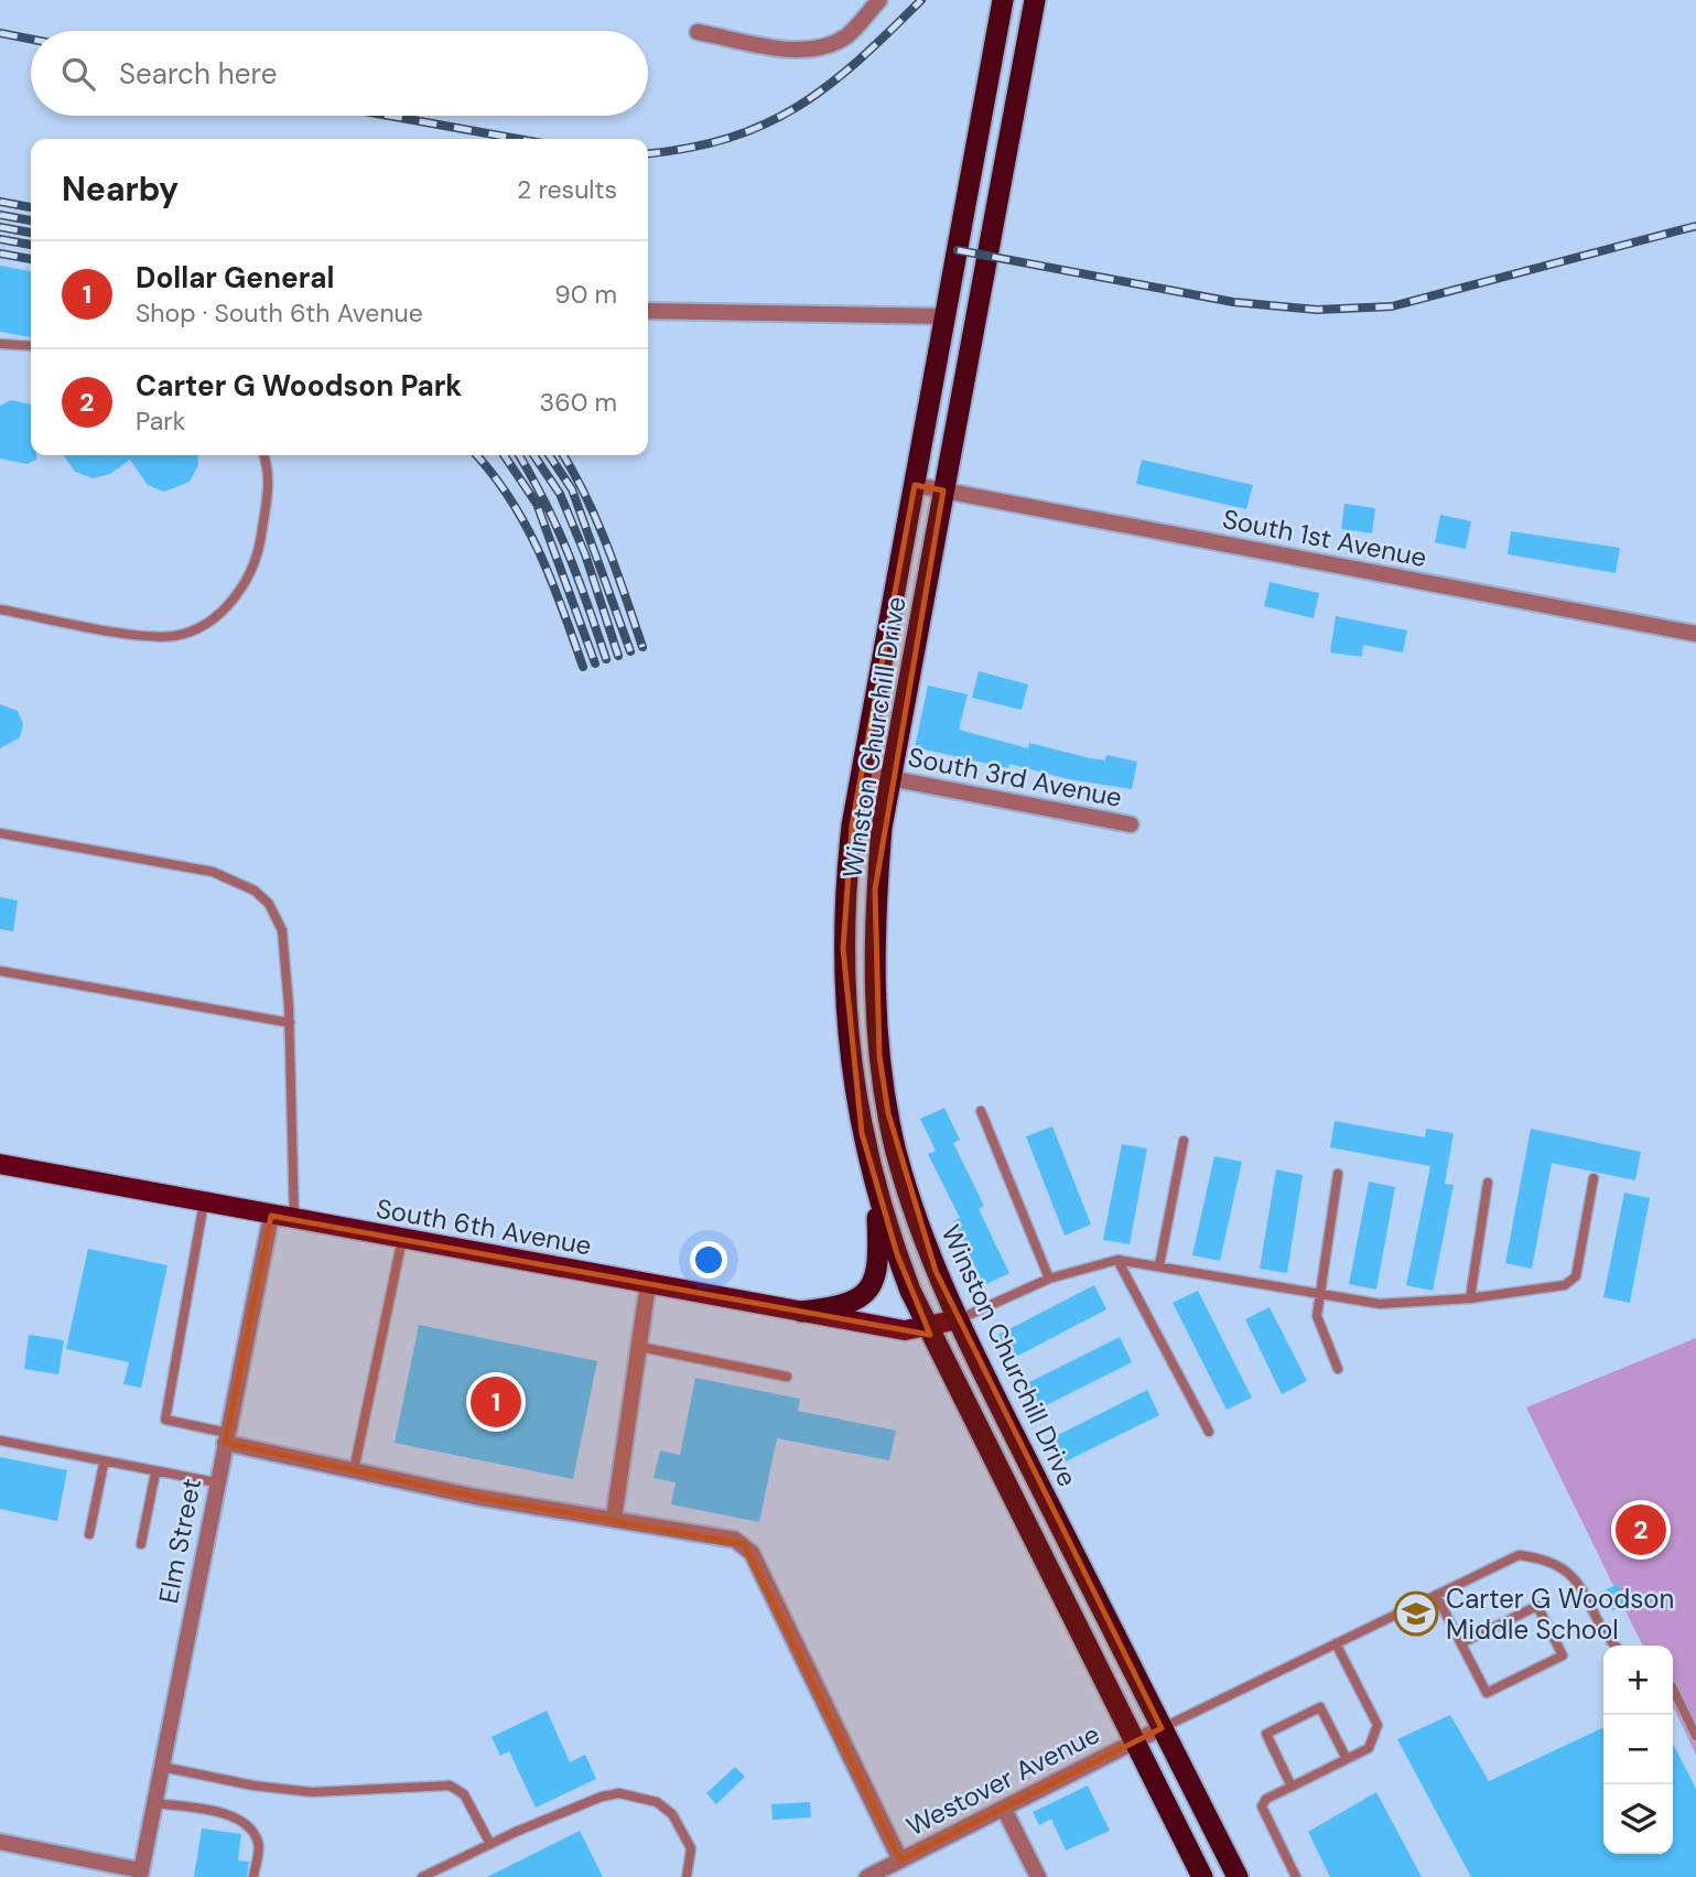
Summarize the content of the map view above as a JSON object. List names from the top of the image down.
{
  "streets": {
    "highway": ["Winston Churchill Drive"],
    "main road": ["South 6th Avenue"],
    "street": [
      "South 1st Avenue",
      "South 3rd Avenue",
      "Elm Street",
      "Westover Avenue"
    ]
  },
  "crossings": [
    ["South 1st Avenue", "Winston Churchill Drive"],
    ["Winston Churchill Drive", "South 3rd Avenue"],
    ["Winston Churchill Drive", "South 6th Avenue"],
    ["Winston Churchill Drive", "Westover Avenue"],
    ["South 6th Avenue", "Elm Street"]
  ],
  "places": {
    "school or university": ["Carter G Woodson Middle School"]
  },
  "page": {
    "search": "Search here",
    "heading": ["Nearby", "2 results"],
    "list": [
      {
        "mark": "1",
        "name": "Dollar General",
        "note": "Shop · South 6th Avenue",
        "value": "90 m"
      },
      {
        "mark": "2",
        "name": "Carter G Woodson Park",
        "note": "Park",
        "value": "360 m"
      }
    ],
    "pins": ["1", "2"],
    "map_buttons": ["+", "−"]
  }
}
